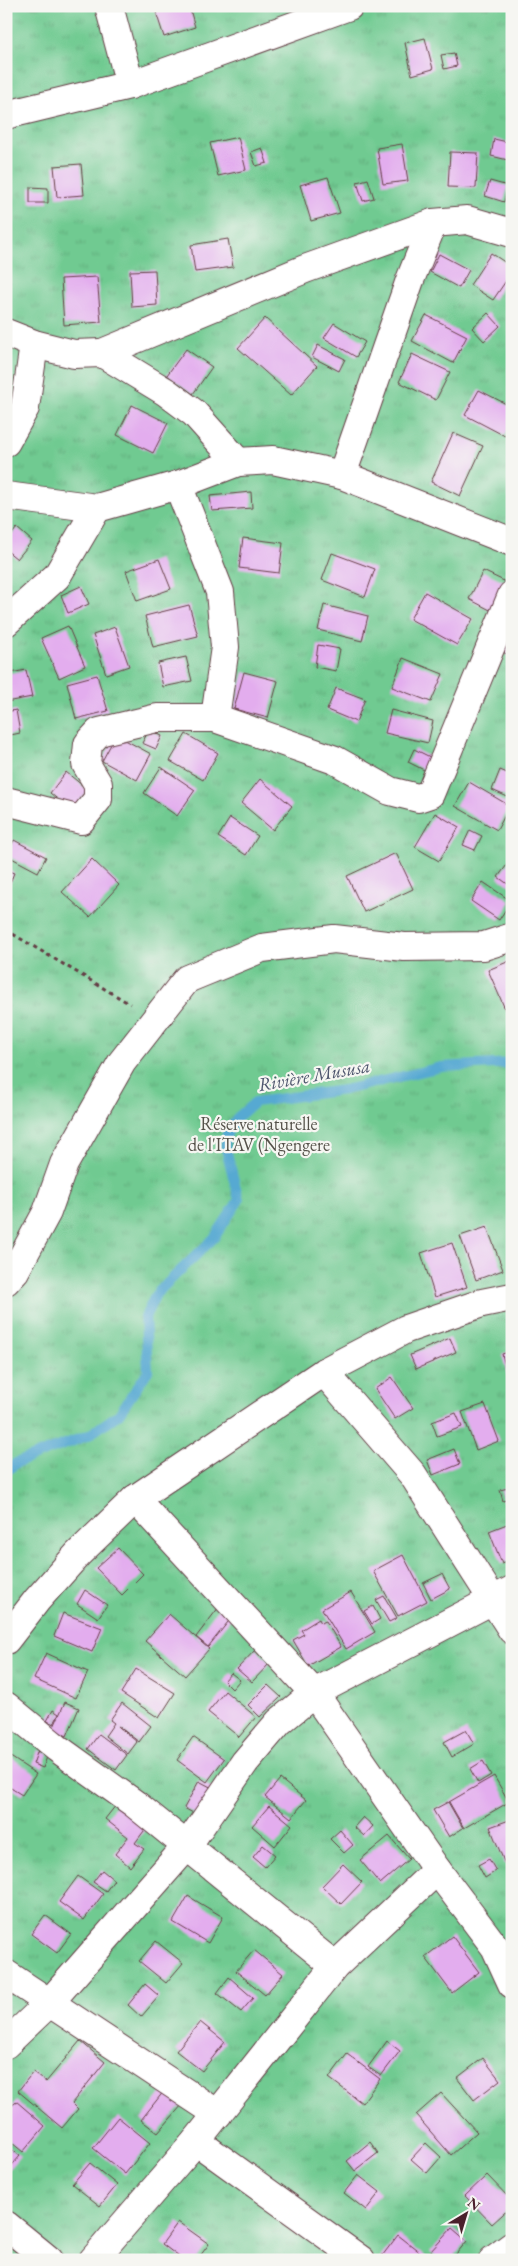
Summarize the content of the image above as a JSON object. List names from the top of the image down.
{
  "water": ["Rivière Mususa"],
  "parks": ["Réserve naturelle de l'ITAV (Ngengere"],
  "north": "top right"
}
